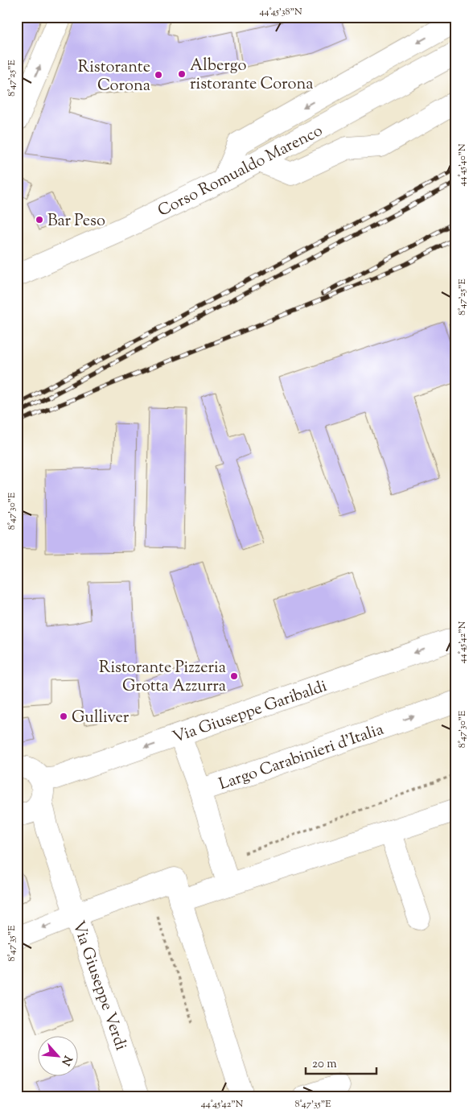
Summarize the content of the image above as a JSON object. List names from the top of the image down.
{
  "streets": {
    "street": [
      "Corso Romualdo Marenco",
      "Via Giuseppe Garibaldi",
      "Largo Carabinieri d'Italia",
      "Via Giuseppe Verdi"
    ]
  },
  "crossings": [
    ["Via Giuseppe Garibaldi", "Largo Carabinieri d'Italia"],
    ["Via Giuseppe Garibaldi", "Via Giuseppe Verdi"]
  ],
  "places": [
    "Albergo ristorante Corona",
    "Ristorante Corona",
    "Bar Peso",
    "Ristorante Pizzeria Grotta Azzurra",
    "Gulliver"
  ],
  "scale_bar": "20 m",
  "north": "bottom right",
  "coordinates": [
    "44°45'38\"N",
    "8°47'25\"E",
    "44°45'40\"N",
    "8°47'30\"E",
    "44°45'42\"N",
    "8°47'35\"E"
  ]
}
